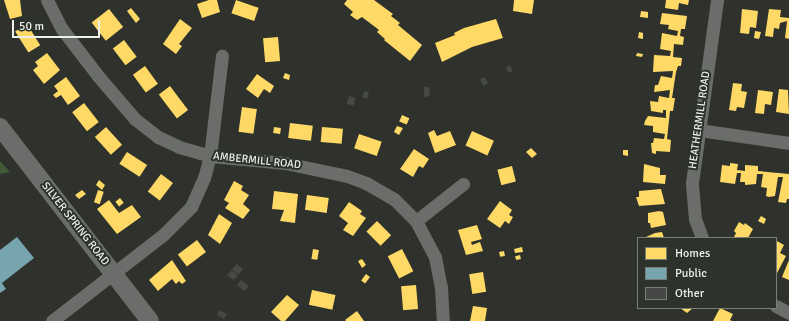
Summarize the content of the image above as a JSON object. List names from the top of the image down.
{
  "streets": {
    "main road": ["SILVER SPRING ROAD"],
    "street": ["HEATHERMILL ROAD", "AMBERMILL ROAD"]
  },
  "legend": ["Homes", "Public", "Other"],
  "scale_bar": "50 m"
}
